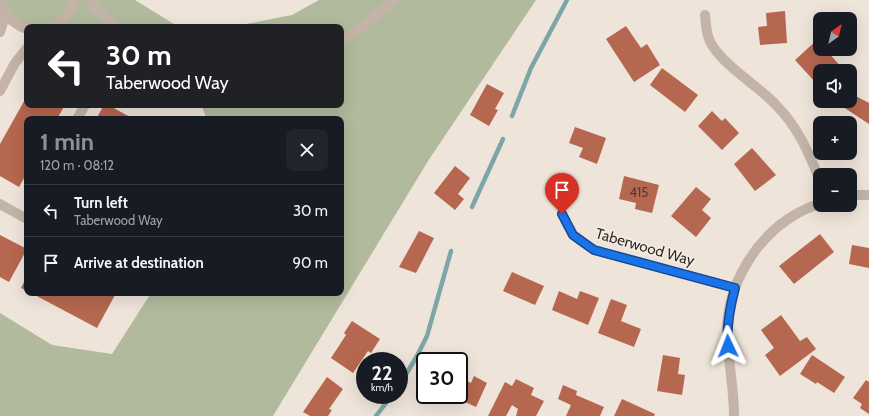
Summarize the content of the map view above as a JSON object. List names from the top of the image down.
{
  "streets": {
    "street": ["Taberwood Way"]
  },
  "house_numbers": ["415"],
  "north": "top right",
  "page": {
    "map_buttons": ["+", "−"],
    "turn": ["30 m", "Taberwood Way"],
    "heading": ["1 min", "120 m · 08:12"],
    "list": [
      {
        "name": "Turn left",
        "note": "Taberwood Way",
        "value": "30 m"
      },
      {
        "name": "Arrive at destination",
        "value": "90 m"
      }
    ],
    "speed": "22 km/h",
    "limit": "30"
  }
}
